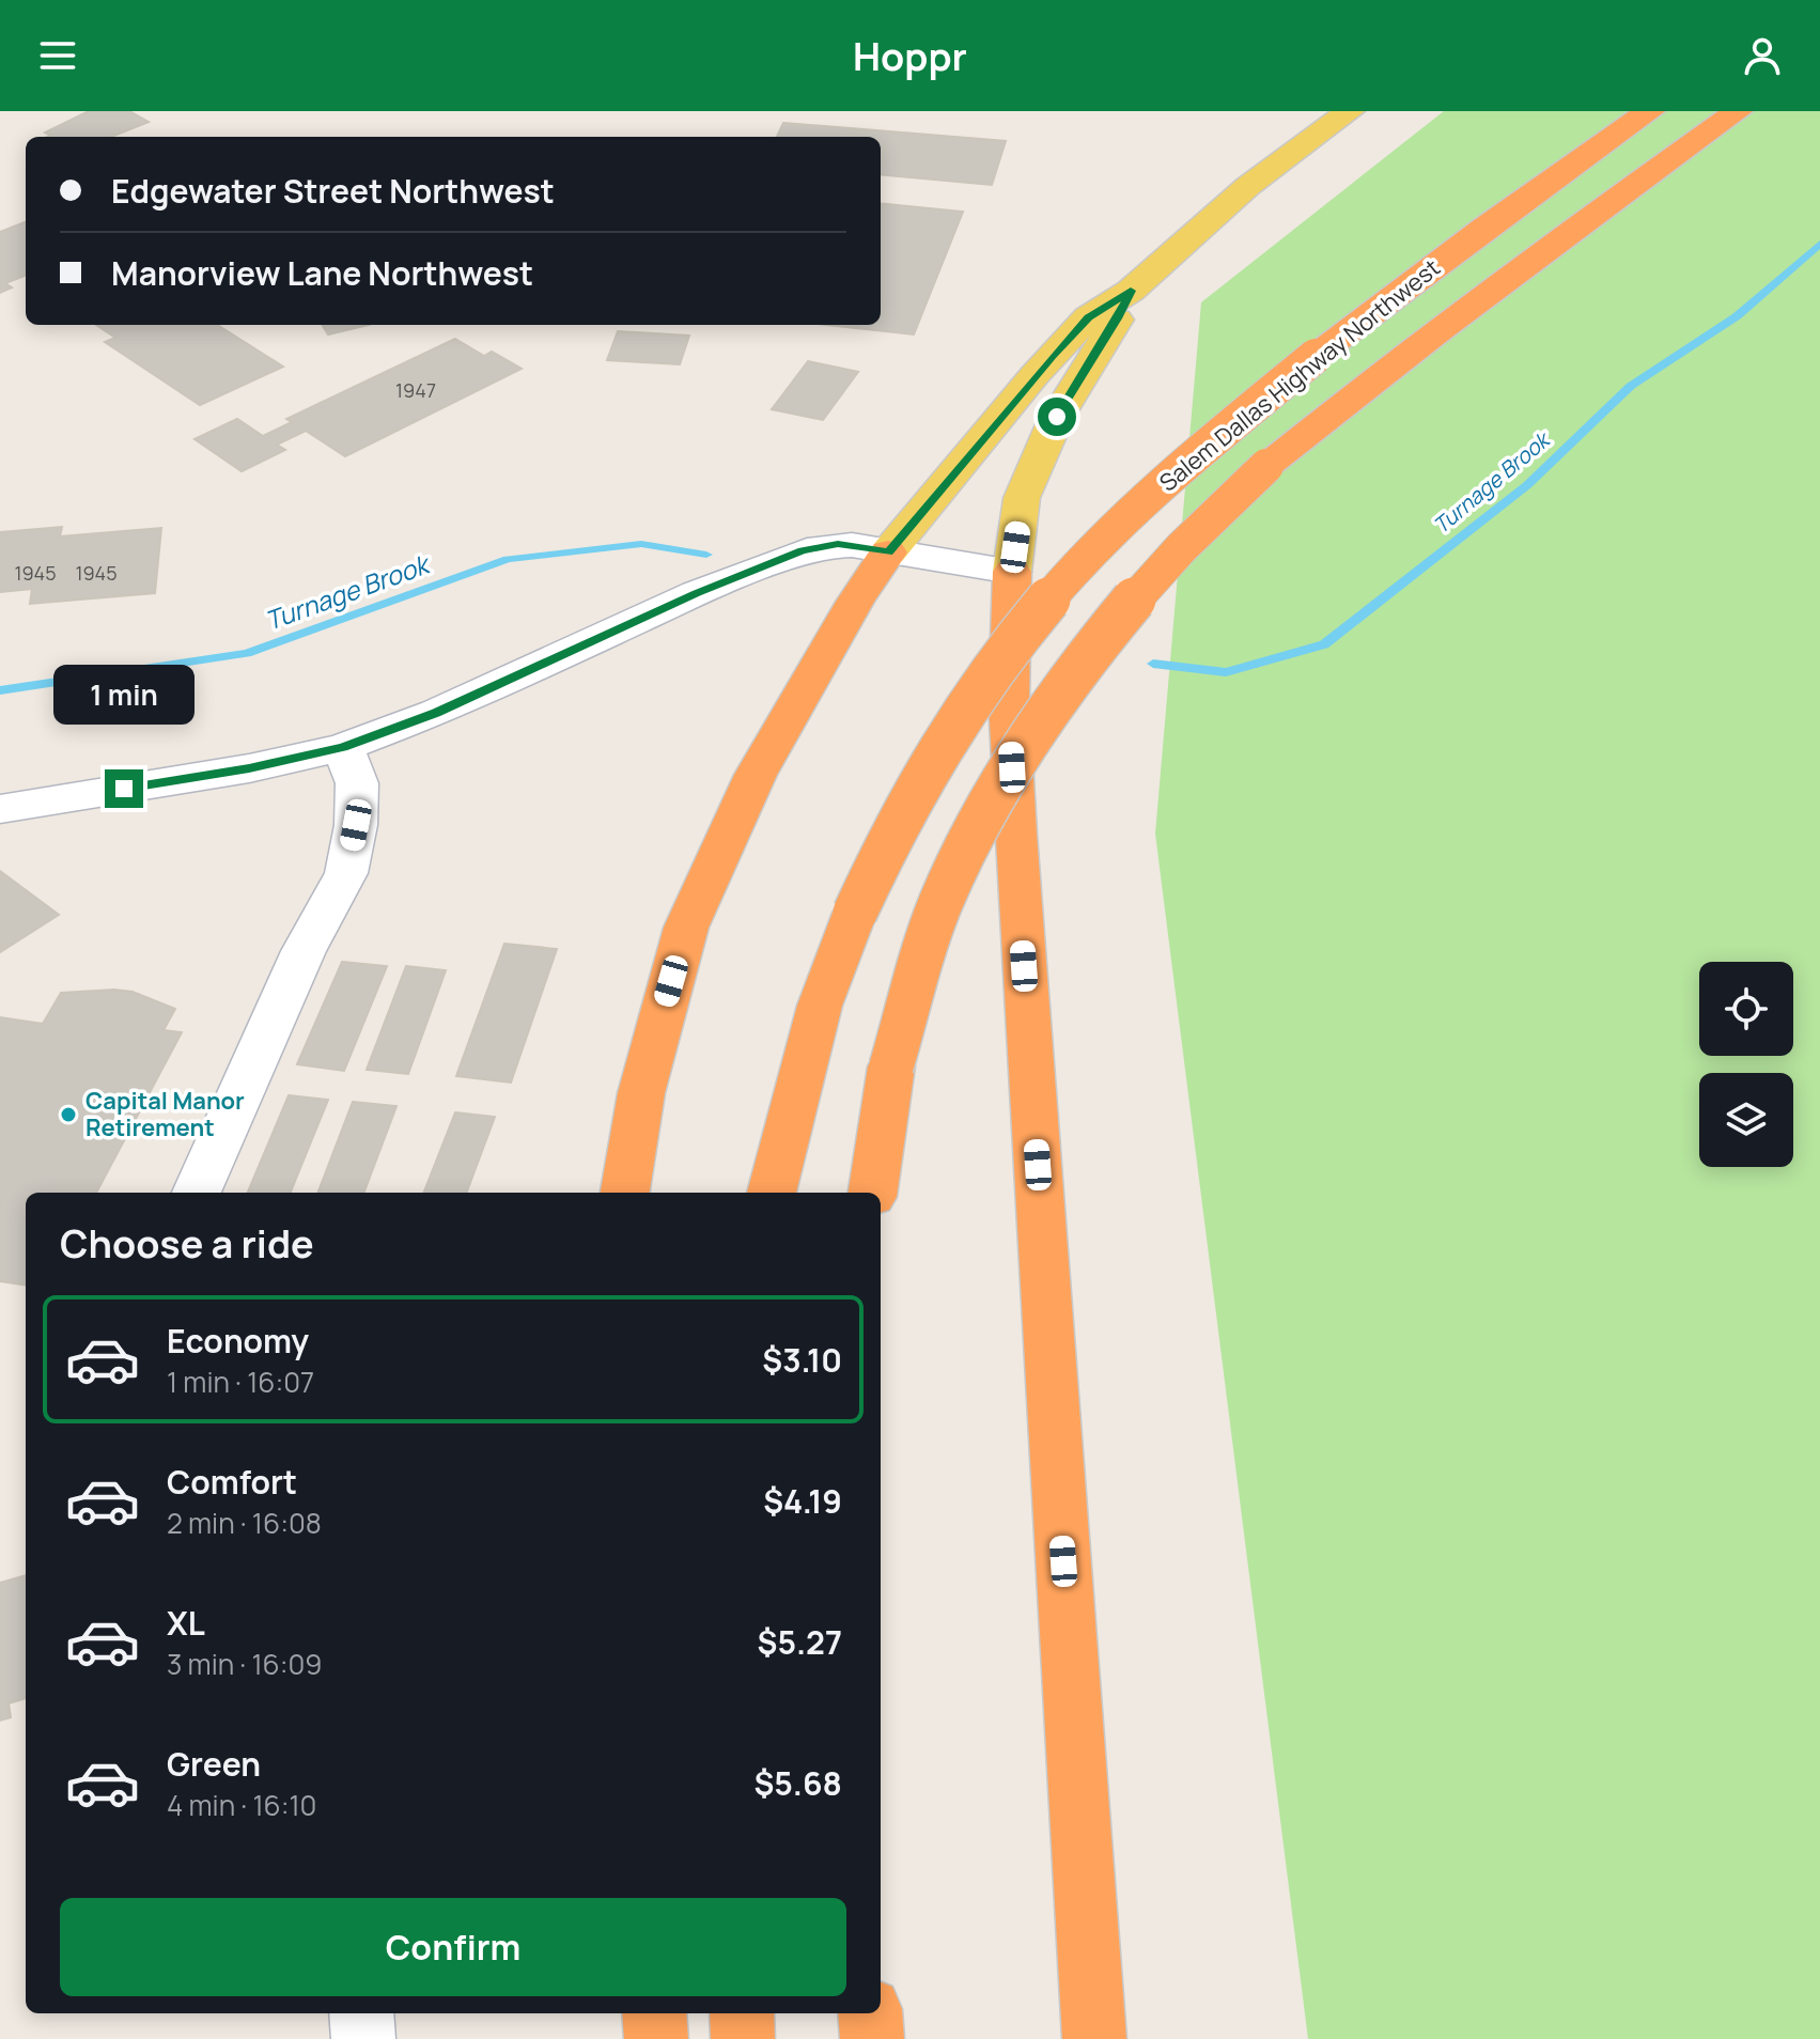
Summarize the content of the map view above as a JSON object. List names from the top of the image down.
{
  "streets": {
    "highway": ["Salem Dallas Highway Northwest"]
  },
  "water": ["Turnage Brook"],
  "places": ["Capital Manor Retirement"],
  "house_numbers": ["1947", "1945", "1945"],
  "page": {
    "header": "Hoppr",
    "banner": ["Edgewater Street Northwest", "Manorview Lane Northwest"],
    "bubble": "1 min",
    "heading": "Choose a ride",
    "list": [
      {
        "name": "Economy",
        "note": "1 min · 16:07",
        "value": "$3.10"
      },
      {
        "name": "Comfort",
        "note": "2 min · 16:08",
        "value": "$4.19"
      },
      {
        "name": "XL",
        "note": "3 min · 16:09",
        "value": "$5.27"
      },
      {
        "name": "Green",
        "note": "4 min · 16:10",
        "value": "$5.68"
      }
    ],
    "buttons": "Confirm"
  }
}
